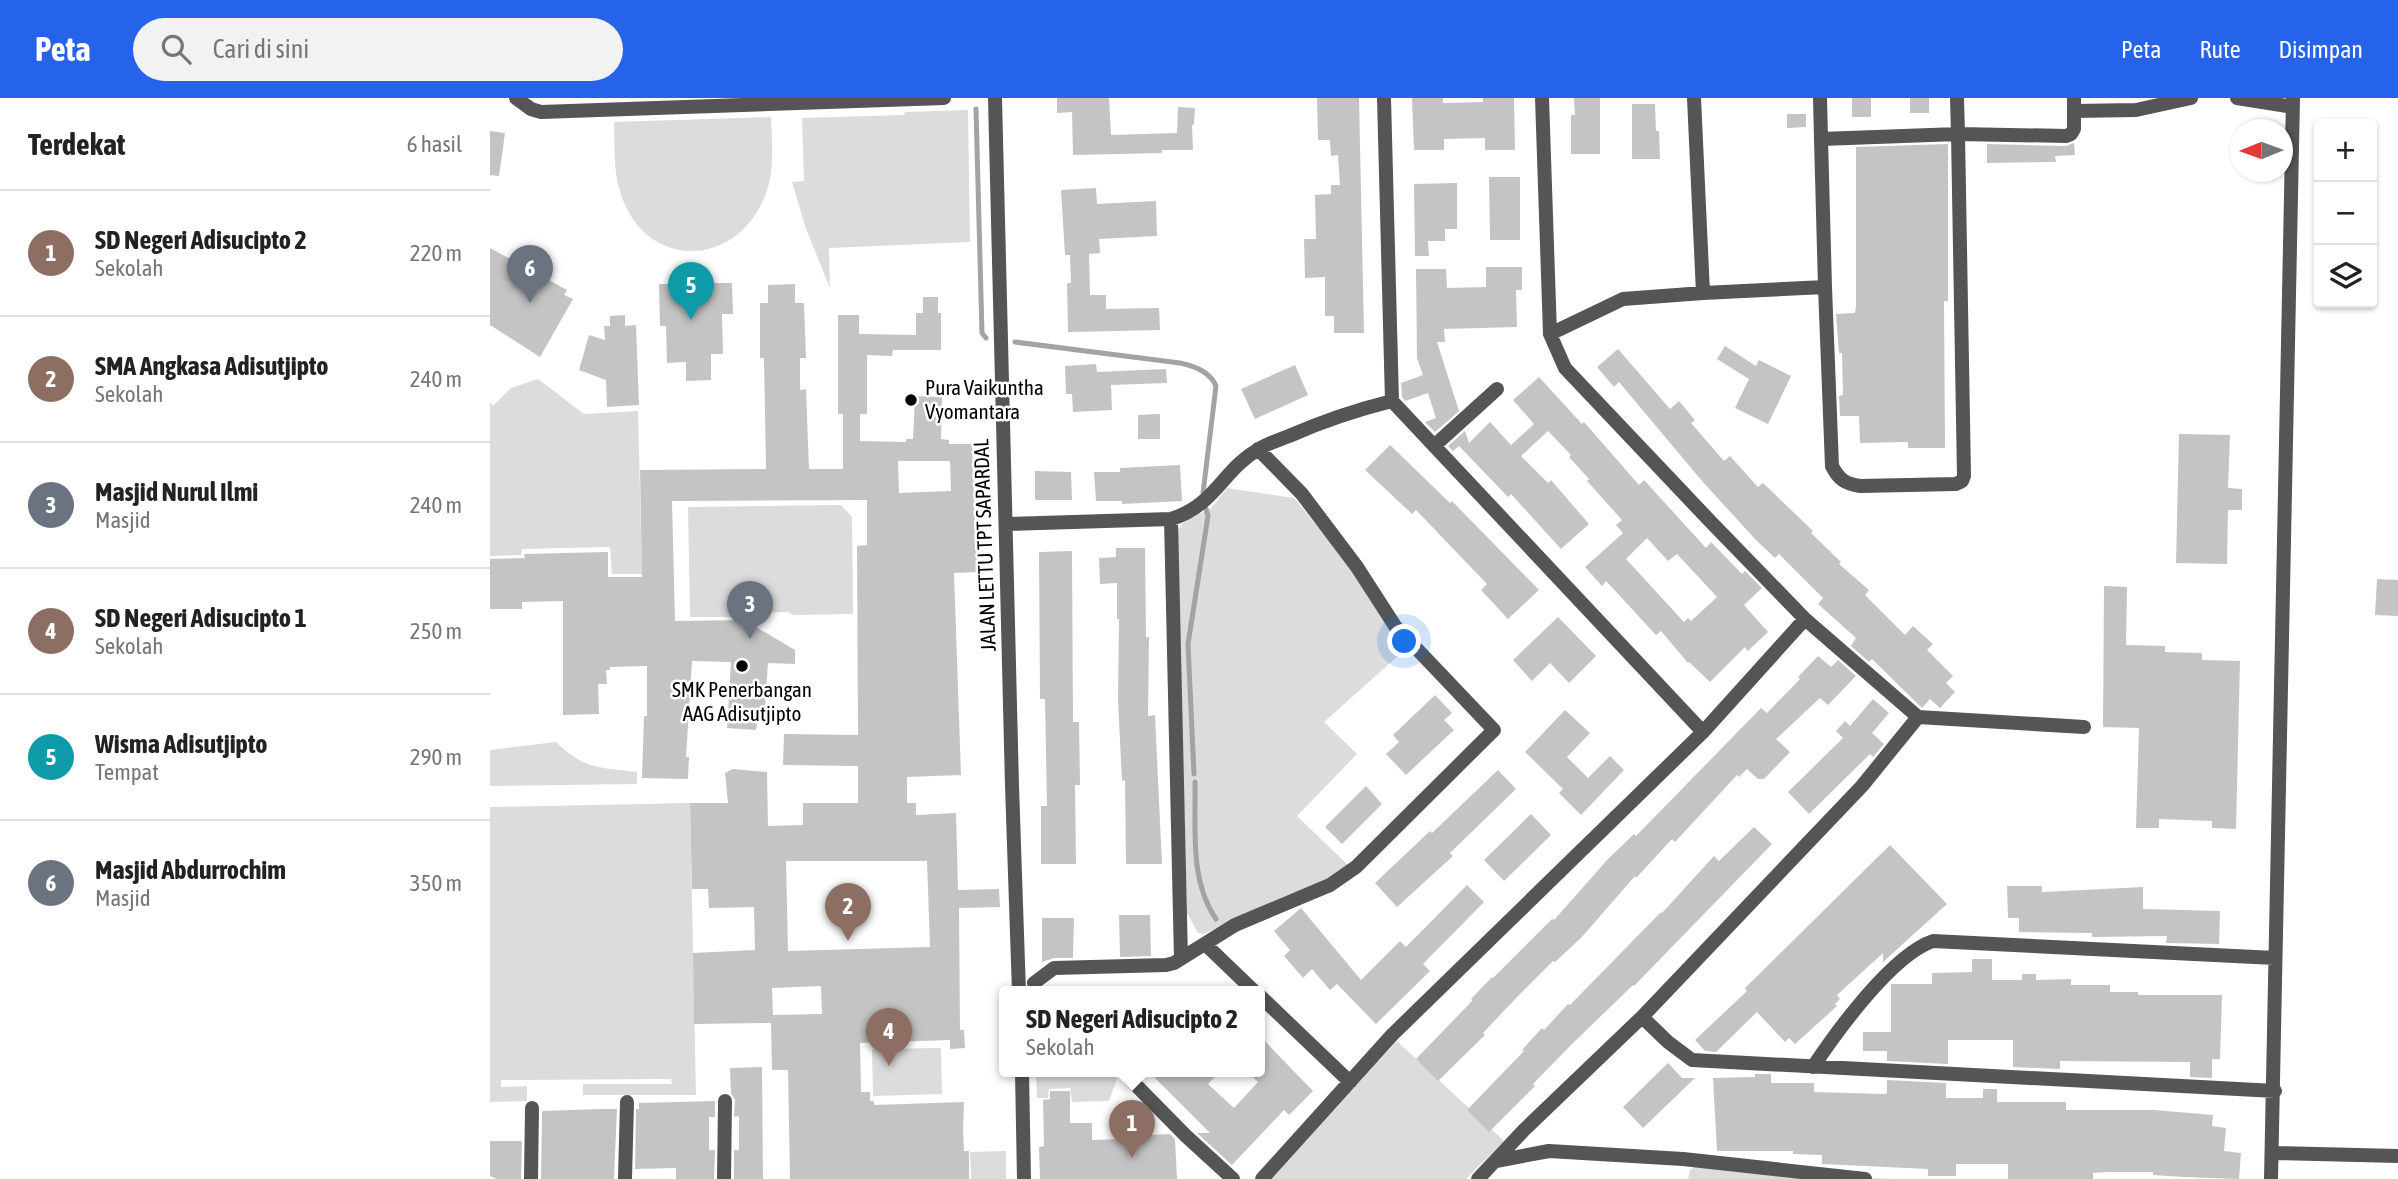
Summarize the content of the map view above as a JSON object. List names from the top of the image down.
{
  "streets": {
    "street": ["JALAN LETTU TPT SAPARDAL"]
  },
  "places": ["Pura Vaikuntha Vyomantara", "SMK Penerbangan AAG Adisutjipto"],
  "north": "left",
  "page": {
    "header": "Peta",
    "search": "Cari di sini",
    "nav": ["Peta", "Rute", "Disimpan"],
    "heading": ["Terdekat", "6 hasil"],
    "map_buttons": ["+", "−"],
    "list": [
      {
        "mark": "1",
        "name": "SD Negeri Adisucipto 2",
        "note": "Sekolah",
        "value": "220 m"
      },
      {
        "mark": "2",
        "name": "SMA Angkasa Adisutjipto",
        "note": "Sekolah",
        "value": "240 m"
      },
      {
        "mark": "3",
        "name": "Masjid Nurul Ilmi",
        "note": "Masjid",
        "value": "240 m"
      },
      {
        "mark": "4",
        "name": "SD Negeri Adisucipto 1",
        "note": "Sekolah",
        "value": "250 m"
      },
      {
        "mark": "5",
        "name": "Wisma Adisutjipto",
        "note": "Tempat",
        "value": "290 m"
      },
      {
        "mark": "6",
        "name": "Masjid Abdurrochim",
        "note": "Masjid",
        "value": "350 m"
      }
    ],
    "pins": [
      "6",
      "5",
      "3",
      "2",
      "4",
      "1"
    ],
    "popup": ["SD Negeri Adisucipto 2", "Sekolah"]
  }
}
